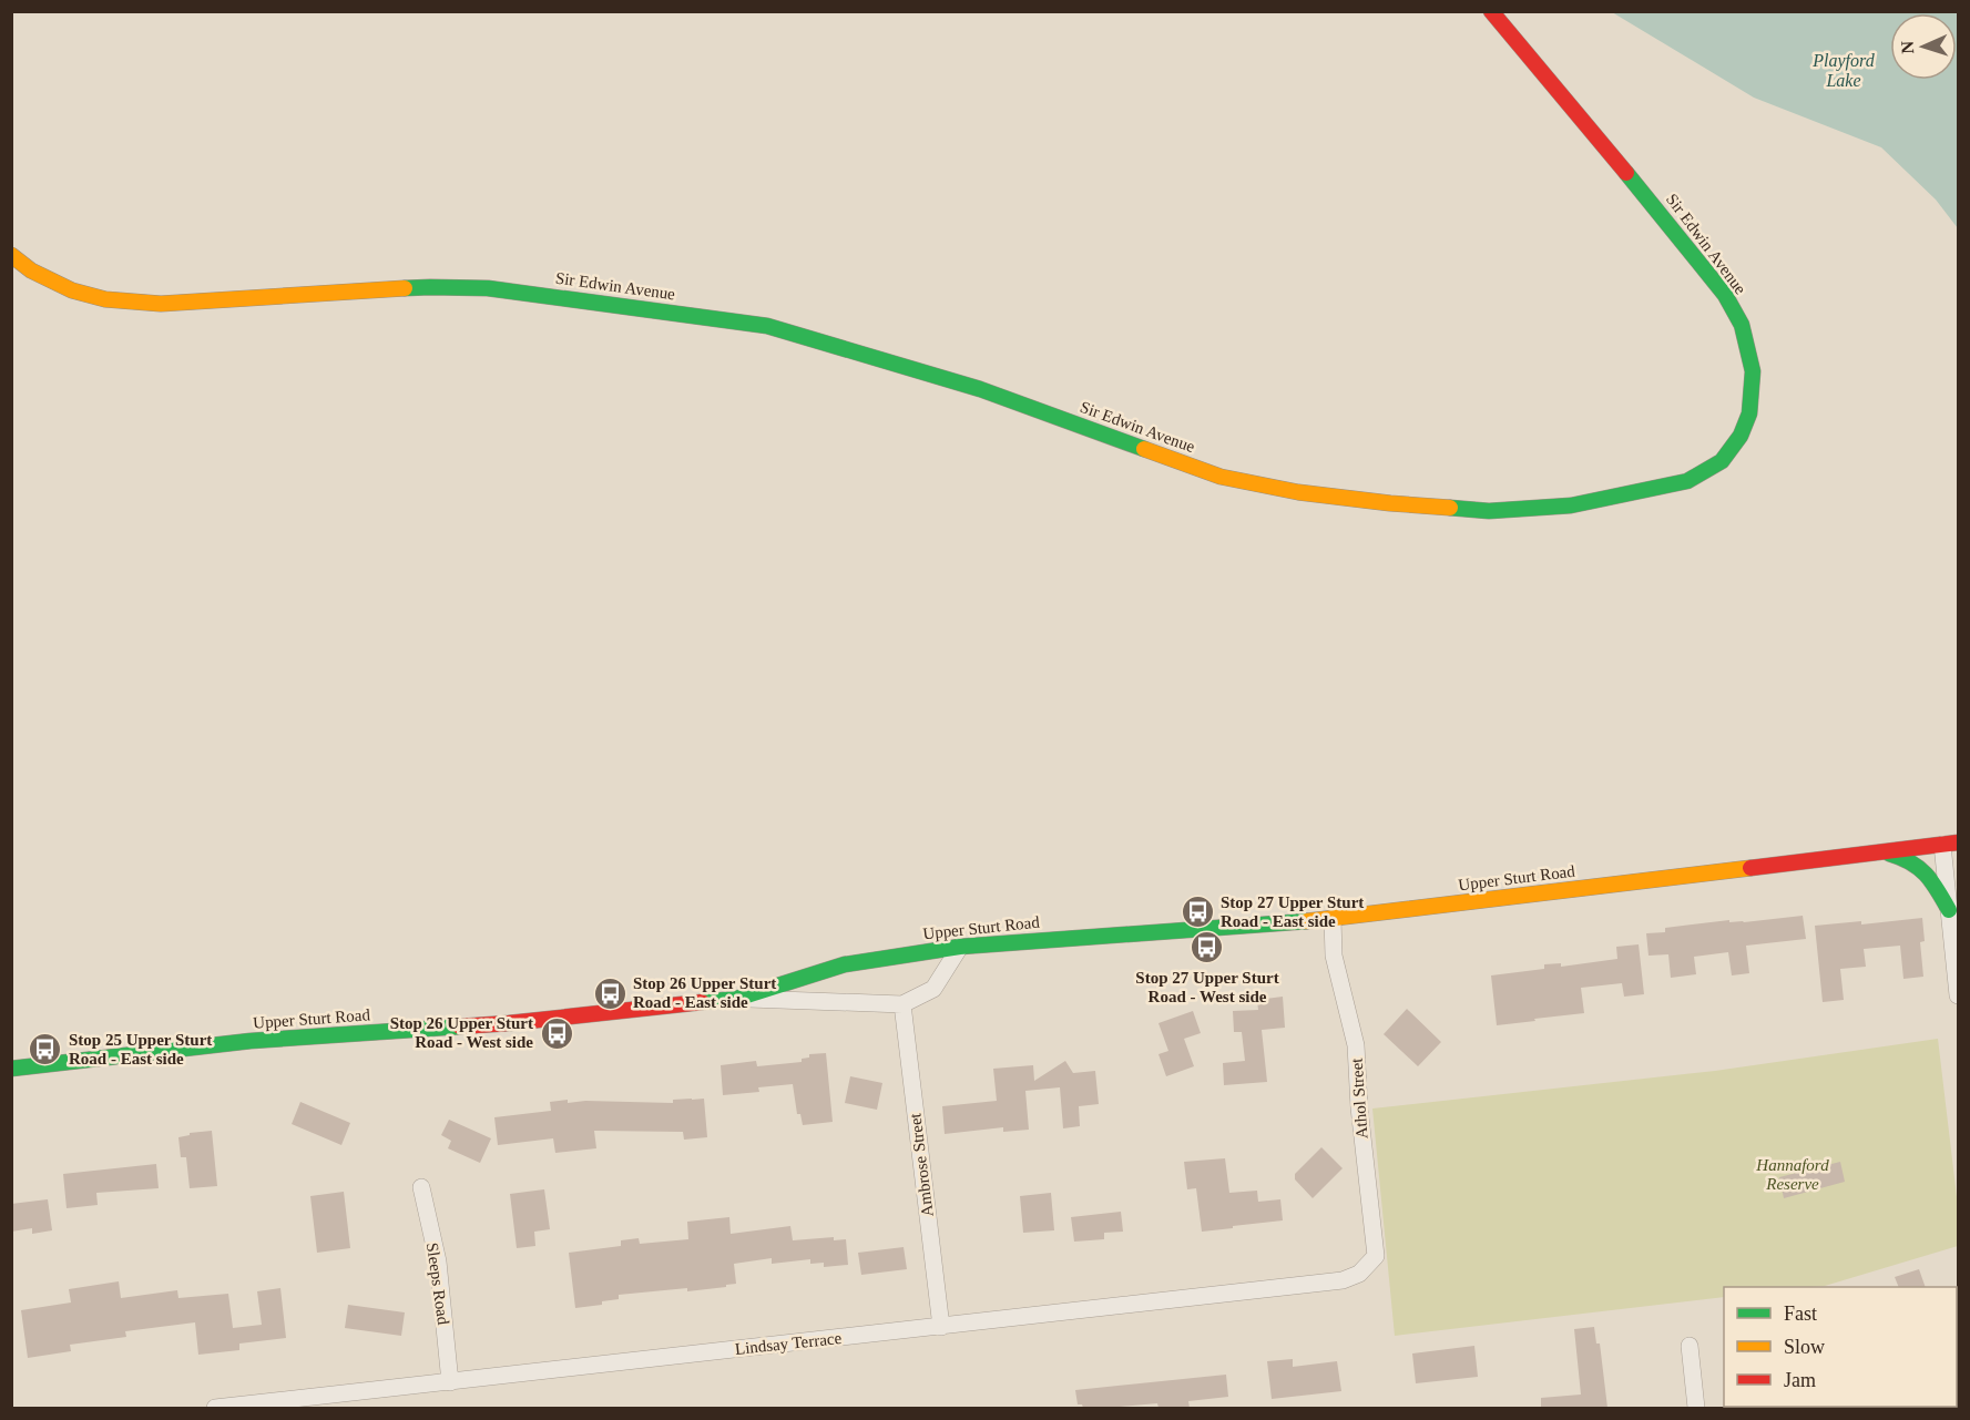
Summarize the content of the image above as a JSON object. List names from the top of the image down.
{
  "streets": {
    "street": [
      "Sir Edwin Avenue",
      "Upper Sturt Road",
      "Athol Street",
      "Ambrose Street",
      "Sleeps Road",
      "Lindsay Terrace"
    ]
  },
  "crossings": [
    ["Upper Sturt Road", "Athol Street"],
    ["Athol Street", "Lindsay Terrace"],
    ["Ambrose Street", "Lindsay Terrace"],
    ["Sleeps Road", "Lindsay Terrace"]
  ],
  "water": ["Playford Lake"],
  "parks": ["Hannaford Reserve"],
  "places": {
    "bus stop": [
      "Stop 27 Upper Sturt Road - East side",
      "Stop 27 Upper Sturt Road - West side",
      "Stop 26 Upper Sturt Road - East side",
      "Stop 26 Upper Sturt Road - West side",
      "Stop 25 Upper Sturt Road - East side"
    ]
  },
  "legend": ["Fast", "Slow", "Jam"],
  "north": "left"
}
